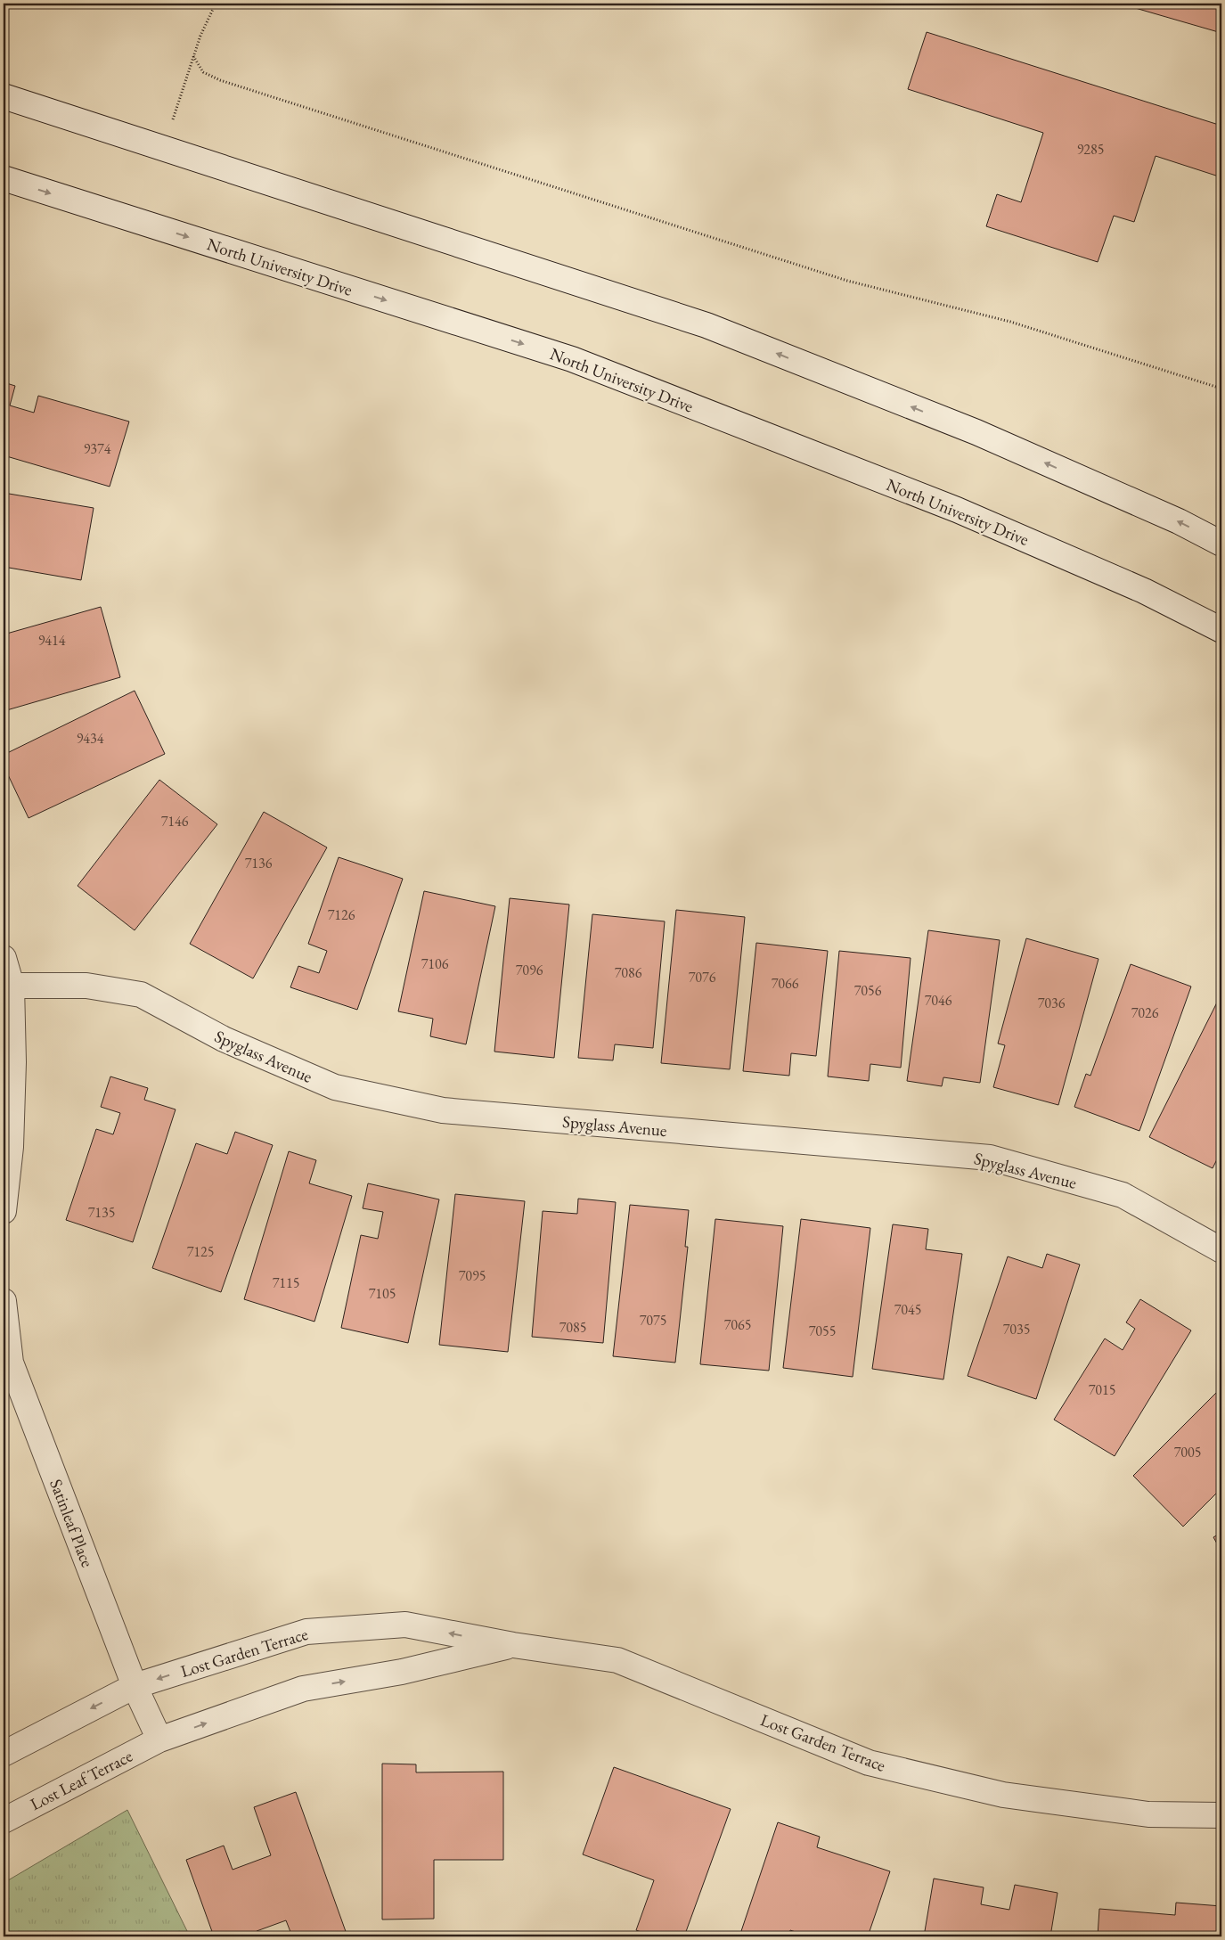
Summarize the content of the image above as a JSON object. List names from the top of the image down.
{
  "streets": {
    "street": [
      "North University Drive",
      "Spyglass Avenue",
      "Satinleaf Place",
      "Lost Garden Terrace",
      "Lost Leaf Terrace"
    ]
  },
  "crossings": [
    ["Satinleaf Place", "Lost Garden Terrace"],
    ["Satinleaf Place", "Lost Leaf Terrace"],
    ["Lost Garden Terrace", "Lost Leaf Terrace"]
  ],
  "house_numbers": [
    "9285",
    "9374",
    "9414",
    "9434",
    "7146",
    "7136",
    "7126",
    "7106",
    "7096",
    "7086",
    "7076",
    "7066",
    "7056",
    "7046",
    "7036",
    "7026",
    "7135",
    "7125",
    "7095",
    "7115",
    "7105",
    "7045",
    "7075",
    "7065",
    "7085",
    "7035",
    "7055",
    "7015",
    "7005"
  ]
}
